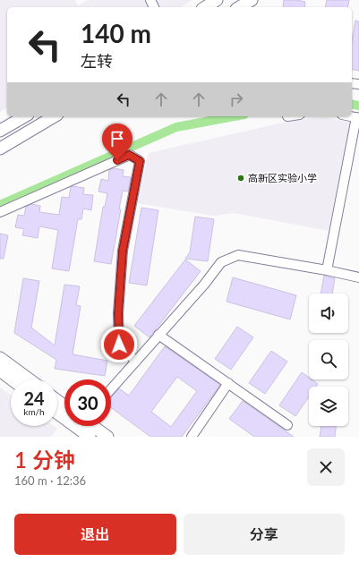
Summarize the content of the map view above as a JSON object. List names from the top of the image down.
{
  "places": ["高新区实验小学"],
  "page": {
    "turn": ["140 m", "左转"],
    "speed": "24 km/h",
    "limit": "30",
    "heading": ["1 分钟", "160 m · 12:36"],
    "buttons": ["退出", "分享"]
  }
}
